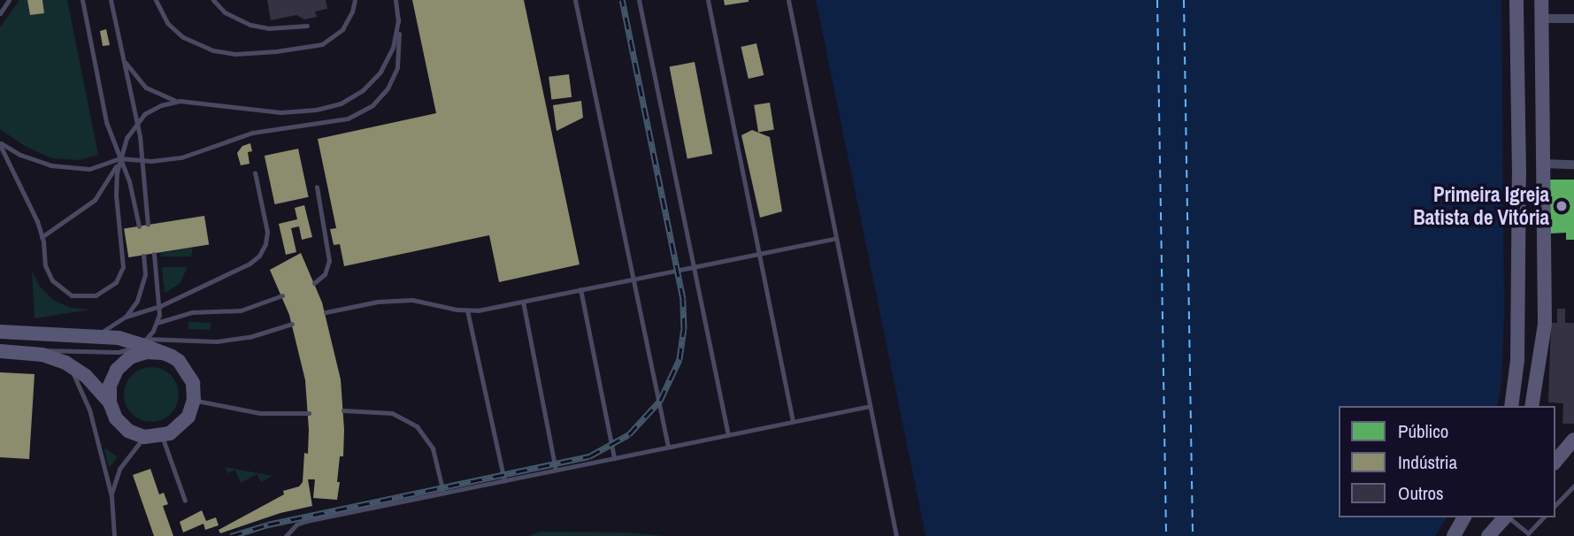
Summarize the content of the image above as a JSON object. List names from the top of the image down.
{
  "places": ["Primeira Igreja Batista de Vitória"],
  "legend": ["Público", "Indústria", "Outros"]
}
